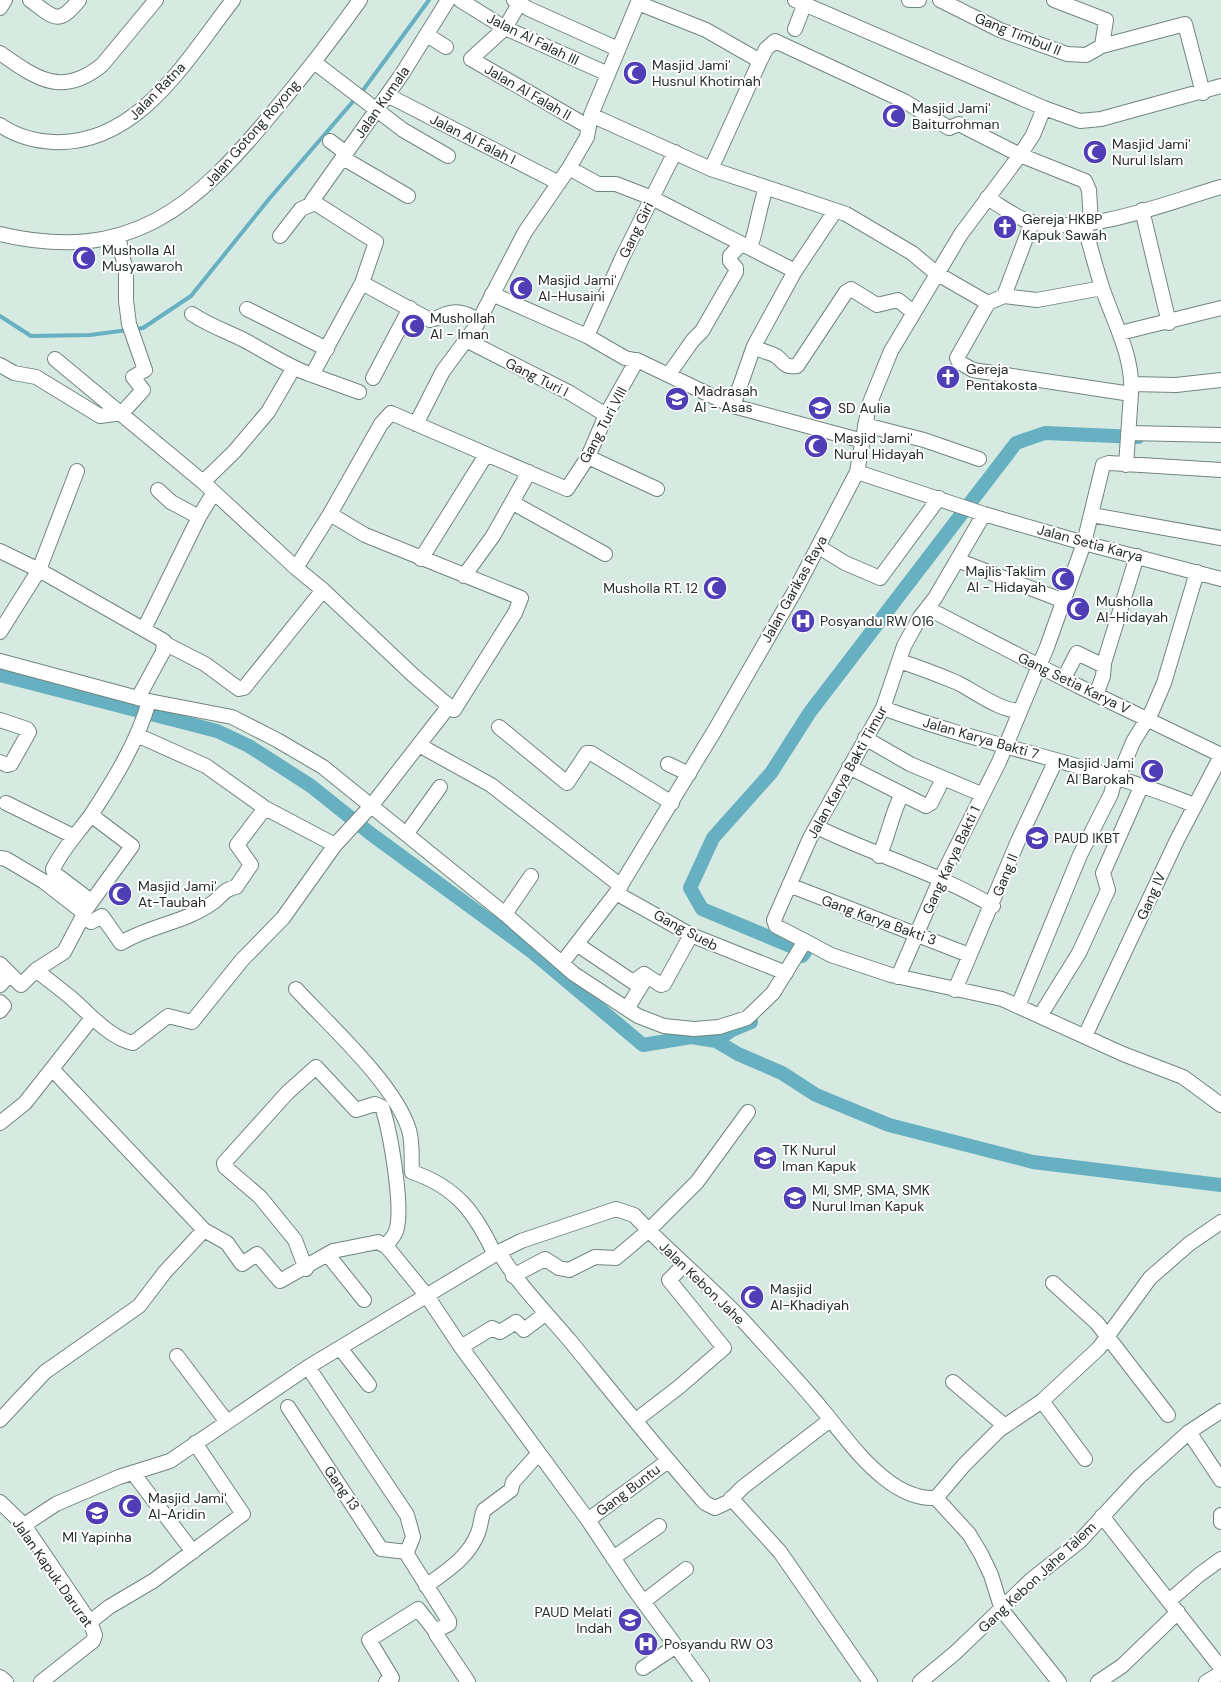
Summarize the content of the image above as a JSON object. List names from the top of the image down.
{
  "streets": {
    "street": [
      "Gang Timbul II",
      "Jalan Al Falah III",
      "Jalan Ratna",
      "Jalan Al Falah II",
      "Jalan Kumala",
      "Jalan Gotong Royong",
      "Jalan Al Falah I",
      "Gang Giri",
      "Gang Turi I",
      "Gang Turi VIII",
      "Jalan Setia Karya",
      "Jalan Garikas Raya",
      "Gang Setia Karya V",
      "Jalan Karya Bakti 7",
      "Jalan Karya Bakti Timur",
      "Gang Karya Bakti 1",
      "Gang II",
      "Gang IV",
      "Gang Karya Bakti 3",
      "Gang Sueb",
      "Jalan Kebon Jahe",
      "Gang 13",
      "Gang Buntu",
      "Jalan Kapuk Darurat",
      "Gang Kebon Jahe Talem"
    ]
  },
  "crossings": [
    ["Jalan Al Falah III", "Jalan Al Falah II"],
    ["Jalan Kumala", "Jalan Al Falah I"],
    ["Gang Turi I", "Gang Turi VIII"],
    ["Jalan Setia Karya", "Jalan Garikas Raya"],
    ["Jalan Setia Karya", "Jalan Karya Bakti Timur"],
    ["Jalan Setia Karya", "Gang Karya Bakti 1"],
    ["Jalan Garikas Raya", "Gang Sueb"],
    ["Gang Setia Karya V", "Jalan Karya Bakti Timur"],
    ["Gang Setia Karya V", "Gang Karya Bakti 1"],
    ["Gang Setia Karya V", "Gang IV"],
    ["Jalan Karya Bakti 7", "Jalan Karya Bakti Timur"],
    ["Jalan Karya Bakti 7", "Gang Karya Bakti 1"],
    ["Jalan Karya Bakti 7", "Gang II"],
    ["Jalan Karya Bakti 7", "Gang IV"],
    ["Jalan Karya Bakti Timur", "Gang Karya Bakti 1"],
    ["Jalan Karya Bakti Timur", "Gang II"],
    ["Jalan Karya Bakti Timur", "Gang IV"],
    ["Jalan Karya Bakti Timur", "Gang Karya Bakti 3"],
    ["Gang Karya Bakti 1", "Gang Karya Bakti 3"],
    ["Gang II", "Gang Karya Bakti 3"],
    ["Jalan Kebon Jahe", "Jalan Kapuk Darurat"]
  ],
  "places": {
    "mosque": [
      "Masjid Jami' Husnul Khotimah",
      "Masjid Jami' Baiturrohman",
      "Masjid Jami' Nurul Islam",
      "Musholla Al Musyawaroh",
      "Masjid Jami' Al-Husaini",
      "Mushollah Al - Iman",
      "Masjid Jami' Nurul Hidayah",
      "Majlis Taklim Al - Hidayah",
      "Musholla RT. 12",
      "Musholla Al-Hidayah",
      "Masjid Jami Al Barokah",
      "Masjid Jami' At-Taubah",
      "Masjid Al-Khadiyah",
      "Masjid Jami' Al-Aridin"
    ],
    "church": ["Gereja HKBP Kapuk Sawah", "Gereja Pentakosta"],
    "school or university": [
      "Madrasah Al - Asas",
      "SD Aulia",
      "PAUD IKBT",
      "TK Nurul Iman Kapuk",
      "MI, SMP, SMA, SMK Nurul Iman Kapuk",
      "MI Yapinha",
      "PAUD Melati Indah"
    ],
    "hospital": ["Posyandu RW 016", "Posyandu RW 03"]
  }
}
